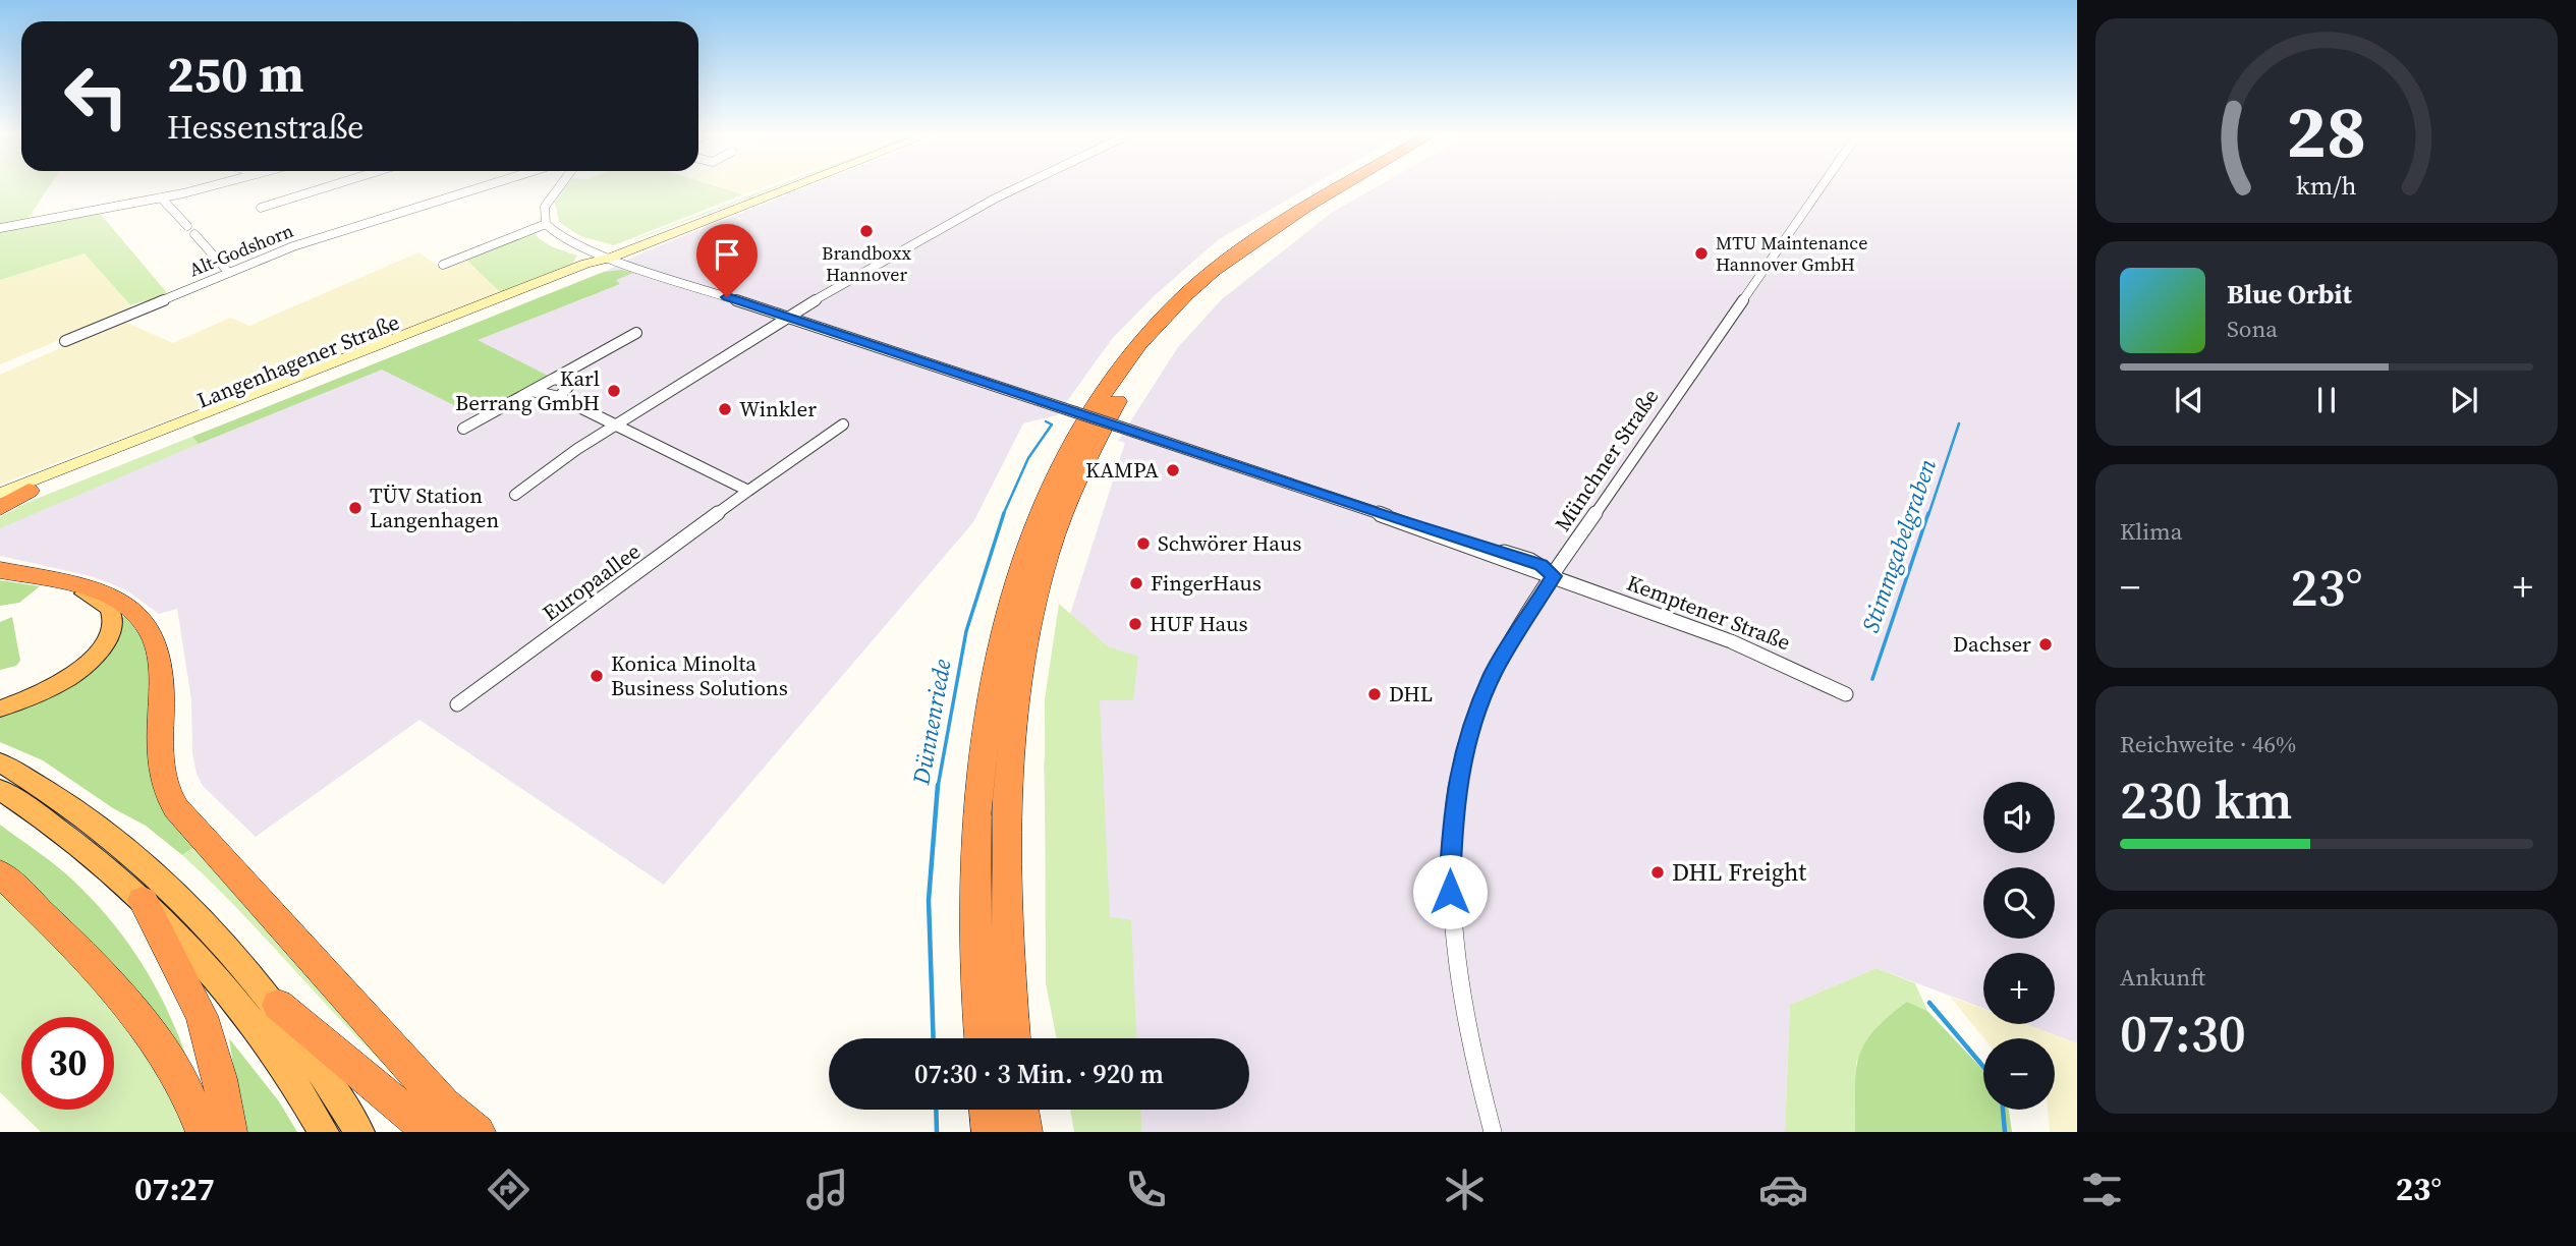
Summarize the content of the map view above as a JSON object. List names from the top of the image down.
{
  "streets": {
    "main road": ["Langenhagener Straße"],
    "street": [
      "Alt-Godshorn",
      "Münchner Straße",
      "Europaallee",
      "Kemptener Straße"
    ]
  },
  "crossings": [
    ["Langenhagener Straße", "Kemptener Straße"],
    ["Münchner Straße", "Kemptener Straße"]
  ],
  "water": ["Stimmgabelgraben", "Dünnenriede"],
  "places": [
    "Brandboxx Hannover",
    "MTU Maintenance Hannover GmbH",
    "Karl Berrang GmbH",
    "Winkler",
    "KAMPA",
    "TÜV Station Langenhagen",
    "Schwörer Haus",
    "FingerHaus",
    "HUF Haus",
    "Dachser",
    "Konica Minolta Business Solutions",
    "DHL",
    "DHL Freight"
  ],
  "page": {
    "turn": ["250 m", "Hessenstraße"],
    "song": ["Blue Orbit", "Sona"],
    "tile": [
      "Klima",
      ["Reichweite · 46%", "230 km"],
      ["Ankunft", "07:30"]
    ],
    "heat": ["−", "23°", "+"],
    "map_buttons": ["+", "−"],
    "limit": "30",
    "trip": "07:30 · 3 Min. · 920 m",
    "tabs": ["07:27", "23°"],
    "gauge": ["28", "km/h"]
  }
}
